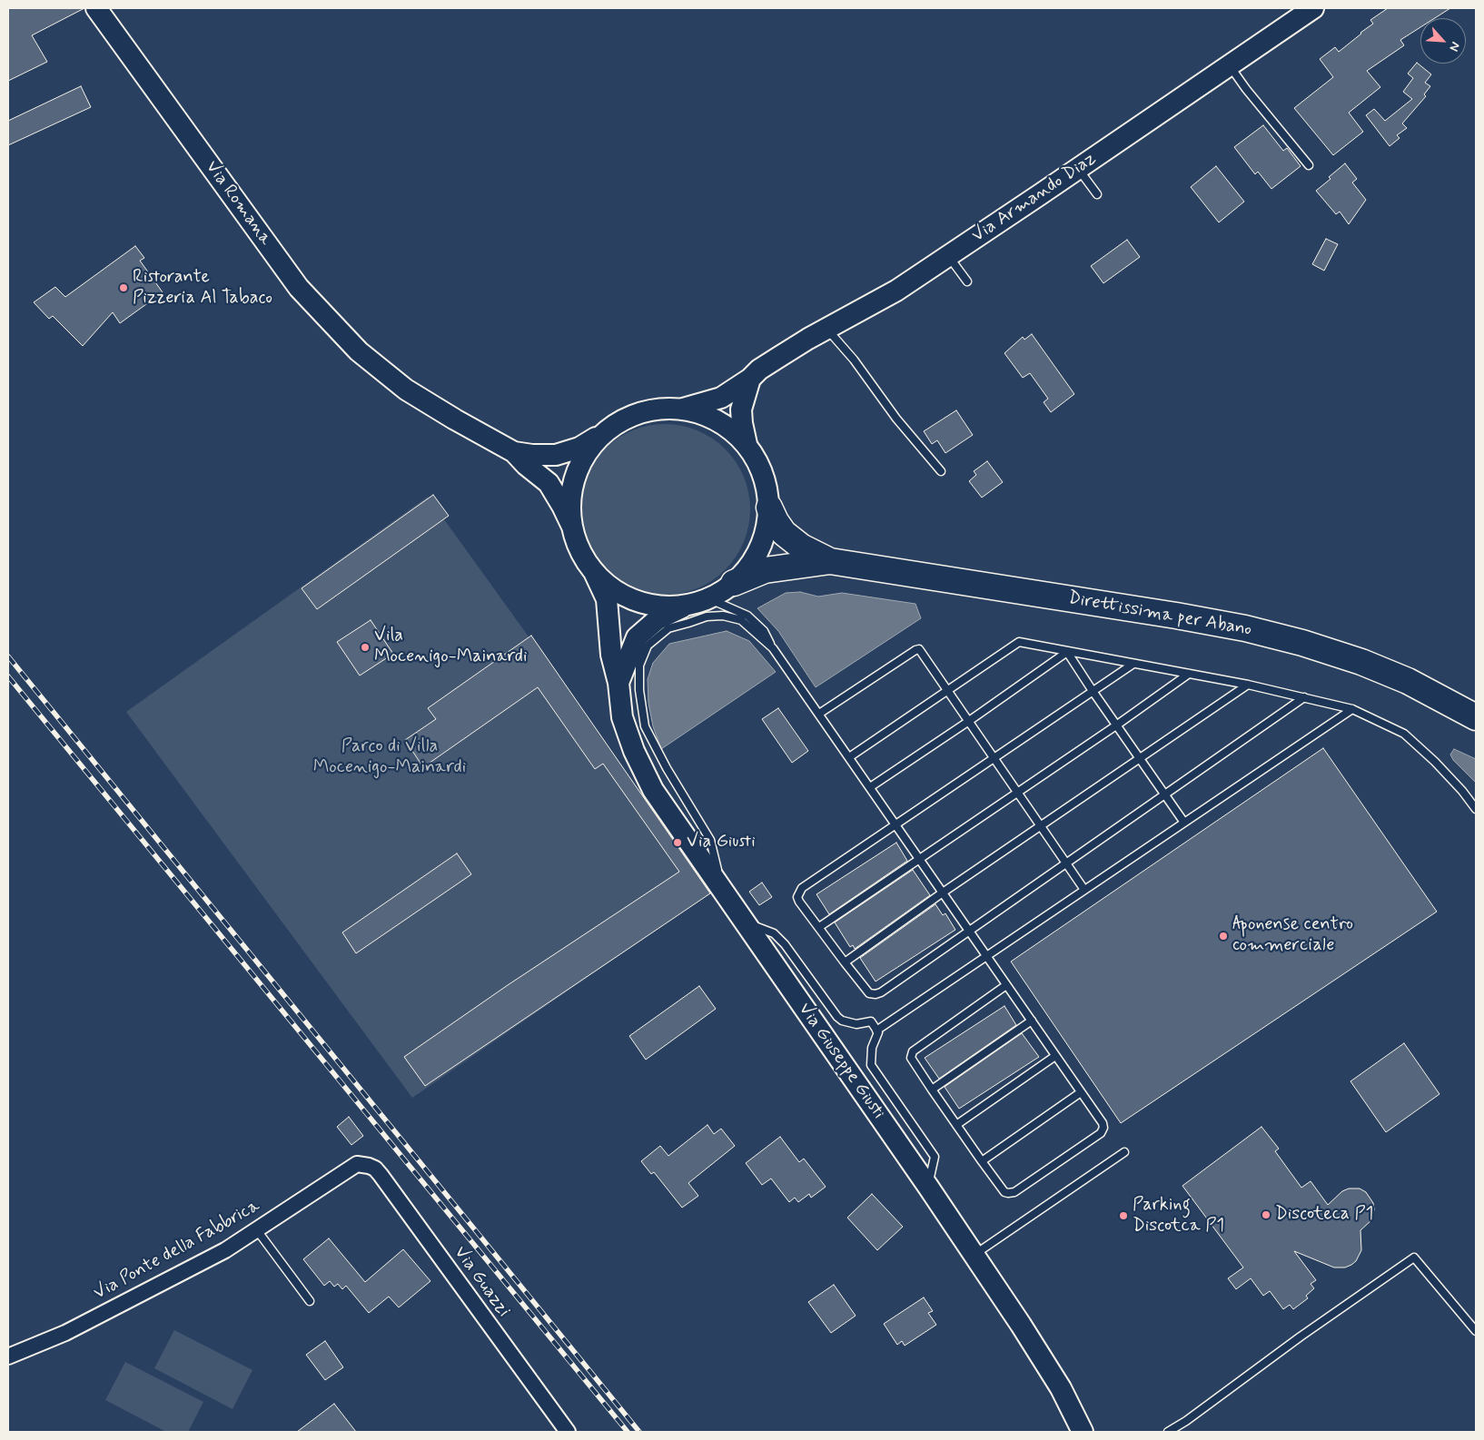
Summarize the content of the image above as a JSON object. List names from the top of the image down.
{
  "streets": {
    "highway": ["Direttissima per Abano"],
    "street": [
      "Via Armando Diaz",
      "Via Romana",
      "Via Giuseppe Giusti",
      "Via Ponte della Fabbrica",
      "Via Guazzi"
    ]
  },
  "crossings": [
    ["Via Ponte della Fabbrica", "Via Guazzi"]
  ],
  "parks": ["Parco di Villa Mocenigo-Mainardi"],
  "places": [
    "Ristorante Pizzeria Al Tabaco",
    "Vila Mocenigo-Mainardi",
    "Via Giusti",
    "Aponense centro commerciale",
    "Discoteca P1",
    "Parking Discotca P1"
  ],
  "north": "bottom right"
}
